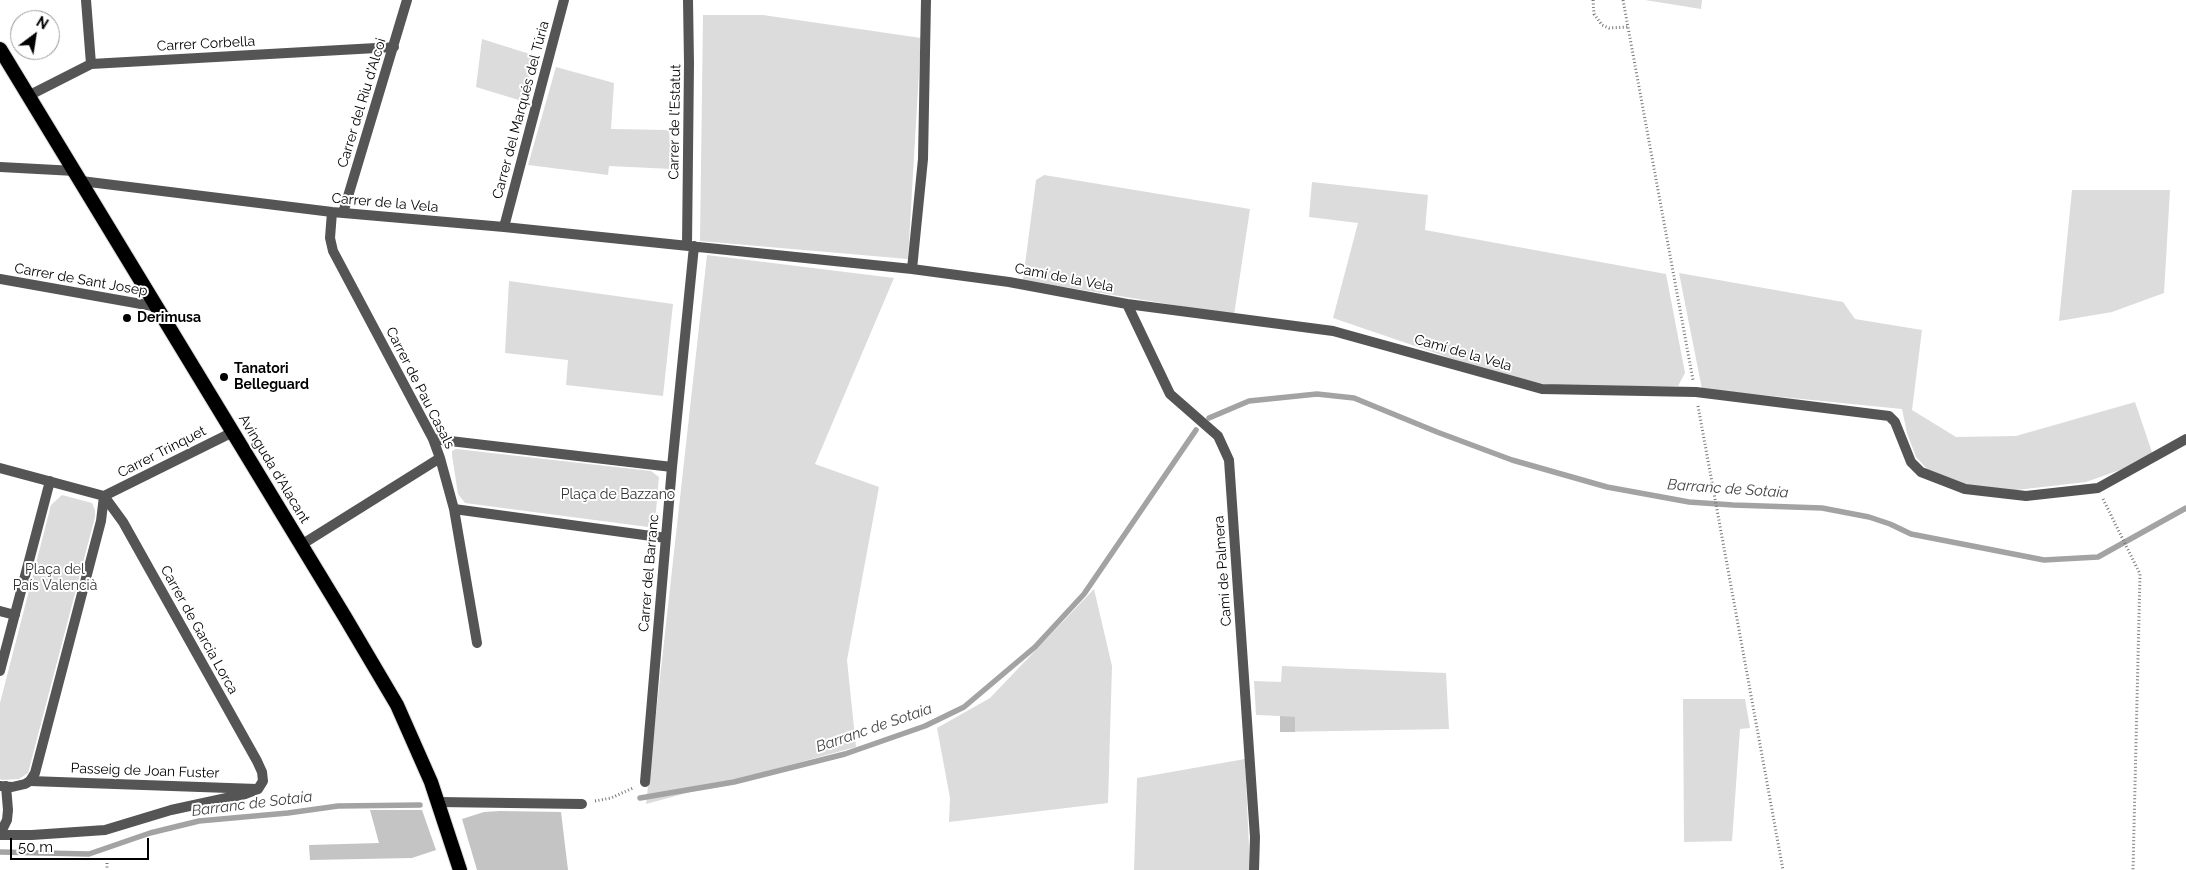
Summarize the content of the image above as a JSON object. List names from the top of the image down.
{
  "streets": {
    "highway": ["Avinguda d'Alacant"],
    "street": [
      "Carrer Corbella",
      "Carrer del Riu d'Alcoi",
      "Carrer del Marqués del Túria",
      "Carrer de l'Estatut",
      "Carrer de la Vela",
      "Camí de la Vela",
      "Carrer de Sant Josep",
      "Carrer de Pau Casals",
      "Carrer Trinquet",
      "Camí de Palmera",
      "Carrer del Barranc",
      "Carrer de García Lorca",
      "Passeig de Joan Fuster"
    ]
  },
  "crossings": [
    ["Carrer Corbella", "Carrer del Riu d'Alcoi"],
    ["Carrer Corbella", "Avinguda d'Alacant"],
    ["Carrer del Riu d'Alcoi", "Carrer de la Vela"],
    ["Carrer del Marqués del Túria", "Carrer de la Vela"],
    ["Carrer de l'Estatut", "Carrer de la Vela"],
    ["Carrer de l'Estatut", "Camí de la Vela"],
    ["Carrer de l'Estatut", "Carrer del Barranc"],
    ["Carrer de la Vela", "Camí de la Vela"],
    ["Carrer de la Vela", "Carrer de Pau Casals"],
    ["Carrer de la Vela", "Avinguda d'Alacant"],
    ["Carrer de la Vela", "Carrer del Barranc"],
    ["Camí de la Vela", "Camí de Palmera"],
    ["Camí de la Vela", "Carrer del Barranc"],
    ["Carrer de Sant Josep", "Avinguda d'Alacant"],
    ["Carrer Trinquet", "Avinguda d'Alacant"],
    ["Carrer Trinquet", "Carrer de García Lorca"],
    ["Carrer de García Lorca", "Passeig de Joan Fuster"]
  ],
  "water": ["Barranc de Sotaia"],
  "parks": ["Plaça de Bazzano", "Plaça del País Valencià"],
  "places": ["Derimusa", "Tanatori Belleguard"],
  "scale_bar": "50 m",
  "north": "top right"
}
